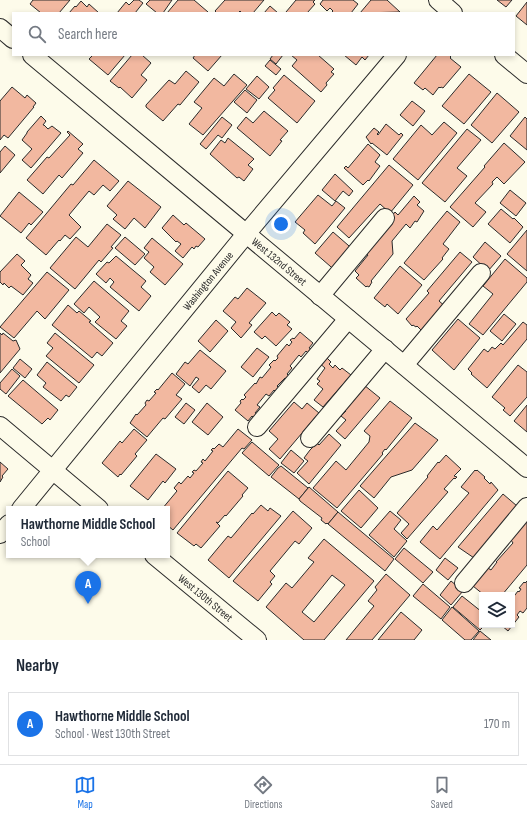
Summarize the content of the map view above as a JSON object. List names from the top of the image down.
{
  "streets": {
    "street": ["West 132nd Street", "Washington Avenue", "West 130th Street"]
  },
  "crossings": [
    ["West 132nd Street", "Washington Avenue"]
  ],
  "page": {
    "search": "Search here",
    "popup": ["Hawthorne Middle School", "School"],
    "pins": "A",
    "heading": "Nearby",
    "list": [
      {
        "mark": "A",
        "name": "Hawthorne Middle School",
        "note": "School · West 130th Street",
        "value": "170 m"
      }
    ],
    "nav": ["Map", "Directions", "Saved"]
  }
}
